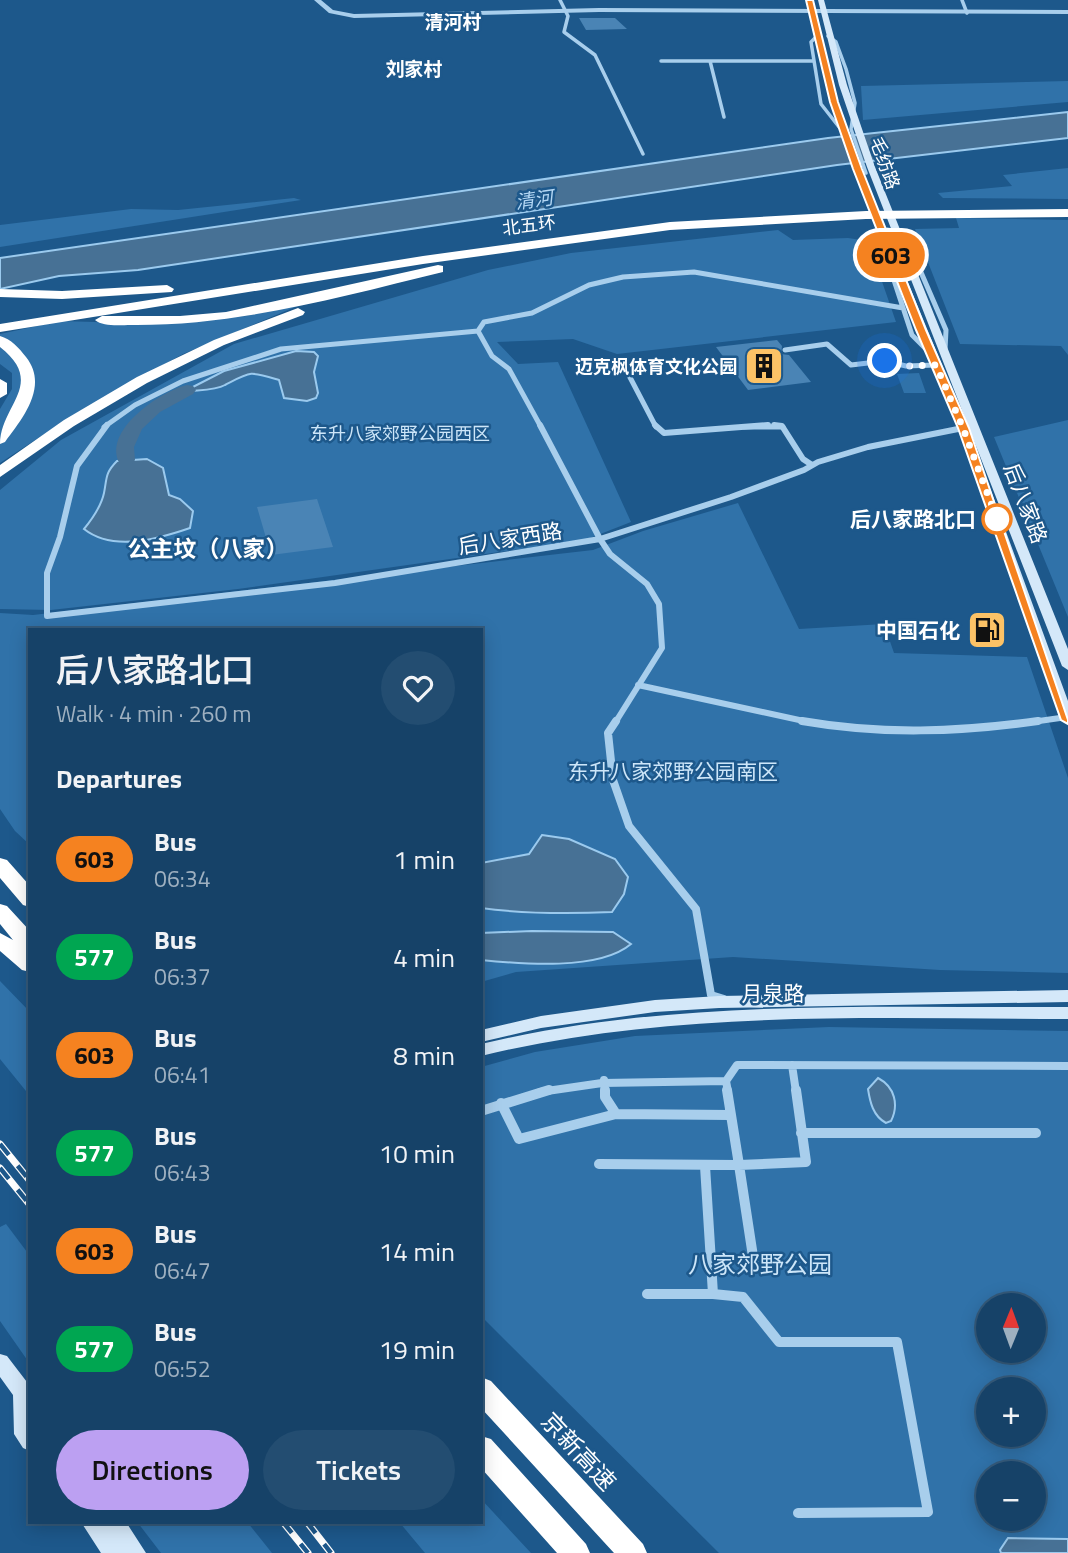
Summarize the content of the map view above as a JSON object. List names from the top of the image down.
{
  "streets": {
    "highway": ["北五环", "京新高速"],
    "main road": ["毛纺路", "后八家路", "月泉路"],
    "street": ["后八家西路"]
  },
  "crossings": [
    ["毛纺路", "后八家路"],
    ["后八家路", "后八家西路"]
  ],
  "districts": ["清河村", "刘家村", "公主坟（八家）"],
  "water": ["清河"],
  "parks": ["东升八家郊野公园西区", "东升八家郊野公园南区", "八家郊野公园"],
  "places": {
    "building": ["迈克枫体育文化公园"],
    "other": ["后八家路北口"],
    "fuel station": ["中国石化"]
  },
  "lines": ["bus line 603"],
  "north": "top",
  "page": {
    "on_map": "603",
    "heading": [
      ["后八家路北口", "Walk · 4 min · 260 m"],
      "Departures"
    ],
    "list": [
      {
        "mark": "603",
        "name": "Bus",
        "note": "06:34",
        "value": "1 min"
      },
      {
        "mark": "577",
        "name": "Bus",
        "note": "06:37",
        "value": "4 min"
      },
      {
        "mark": "603",
        "name": "Bus",
        "note": "06:41",
        "value": "8 min"
      },
      {
        "mark": "577",
        "name": "Bus",
        "note": "06:43",
        "value": "10 min"
      },
      {
        "mark": "603",
        "name": "Bus",
        "note": "06:47",
        "value": "14 min"
      },
      {
        "mark": "577",
        "name": "Bus",
        "note": "06:52",
        "value": "19 min"
      }
    ],
    "map_buttons": ["+", "−"],
    "buttons": ["Directions", "Tickets"]
  }
}
